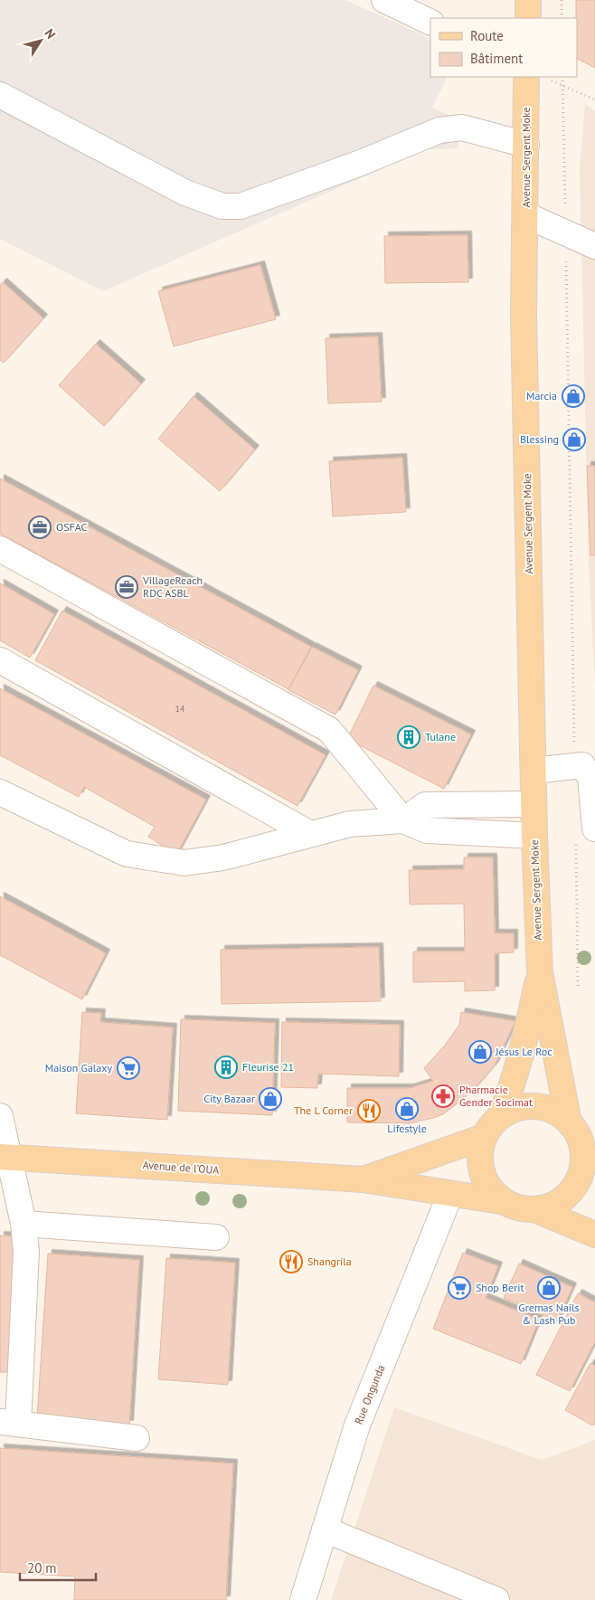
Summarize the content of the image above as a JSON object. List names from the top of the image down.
{
  "streets": {
    "main road": ["Avenue Sergent Moke", "Avenue de l’OUA"],
    "street": ["Rue Ongunda"]
  },
  "crossings": [
    ["Avenue Sergent Moke", "Avenue de l’OUA"],
    ["Avenue de l’OUA", "Rue Ongunda"]
  ],
  "places": {
    "shop": [
      "Marcia",
      "Blessing",
      "Jésus Le Roc",
      "City Bazaar",
      "Lifestyle",
      "Gremas Nails & Lash Pub"
    ],
    "office": ["OSFAC", "VillageReach RDC ASBL"],
    "building": ["Tulane", "Fleurise 21"],
    "supermarket": ["Maison Galaxy", "Shop Berit"],
    "pharmacy": ["Pharmacie Gender Socimat"],
    "restaurant": ["The L Corner", "Shangrila"]
  },
  "house_numbers": ["14"],
  "legend": ["Route", "Bâtiment"],
  "scale_bar": "20 m",
  "north": "top right"
}
